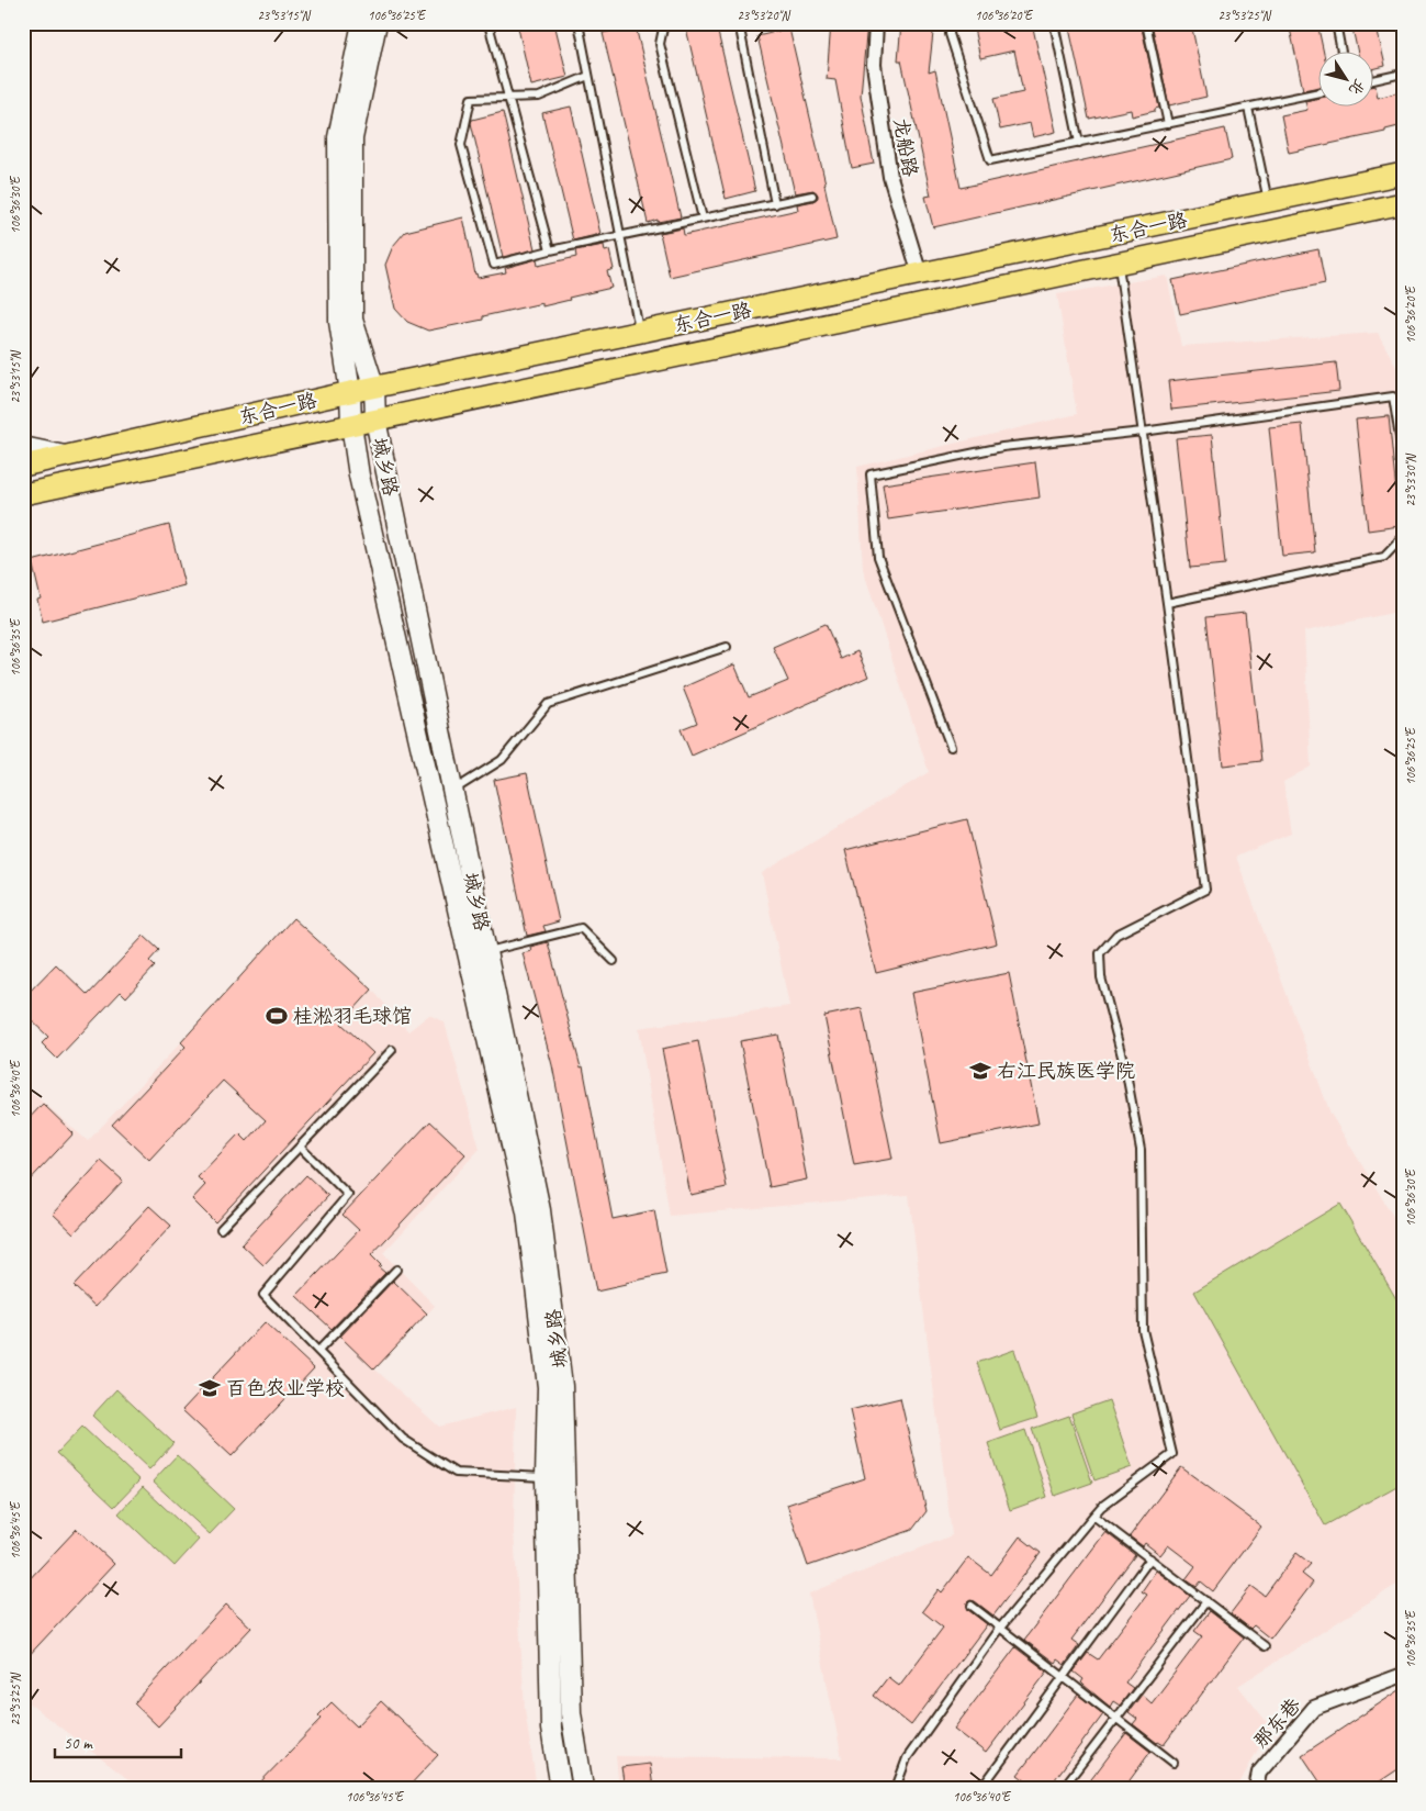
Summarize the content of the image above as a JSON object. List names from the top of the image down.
{
  "streets": {
    "main road": ["东合一路", "城乡路"],
    "street": ["龙船路", "那东巷"]
  },
  "crossings": [
    ["龙船路", "东合一路"],
    ["东合一路", "城乡路"]
  ],
  "places": {
    "sports": ["桂淞羽毛球馆"],
    "school or university": ["右江民族医学院", "百色农业学校"]
  },
  "scale_bar": "50 m",
  "north": "bottom right",
  "coordinates": [
    "23°53'15\"N",
    "106°36'25\"E",
    "23°53'20\"N",
    "106°36'20\"E",
    "23°53'25\"N",
    "106°36'30\"E",
    "23°53'30\"N",
    "106°36'35\"E",
    "106°36'40\"E",
    "106°36'45\"E"
  ]
}
